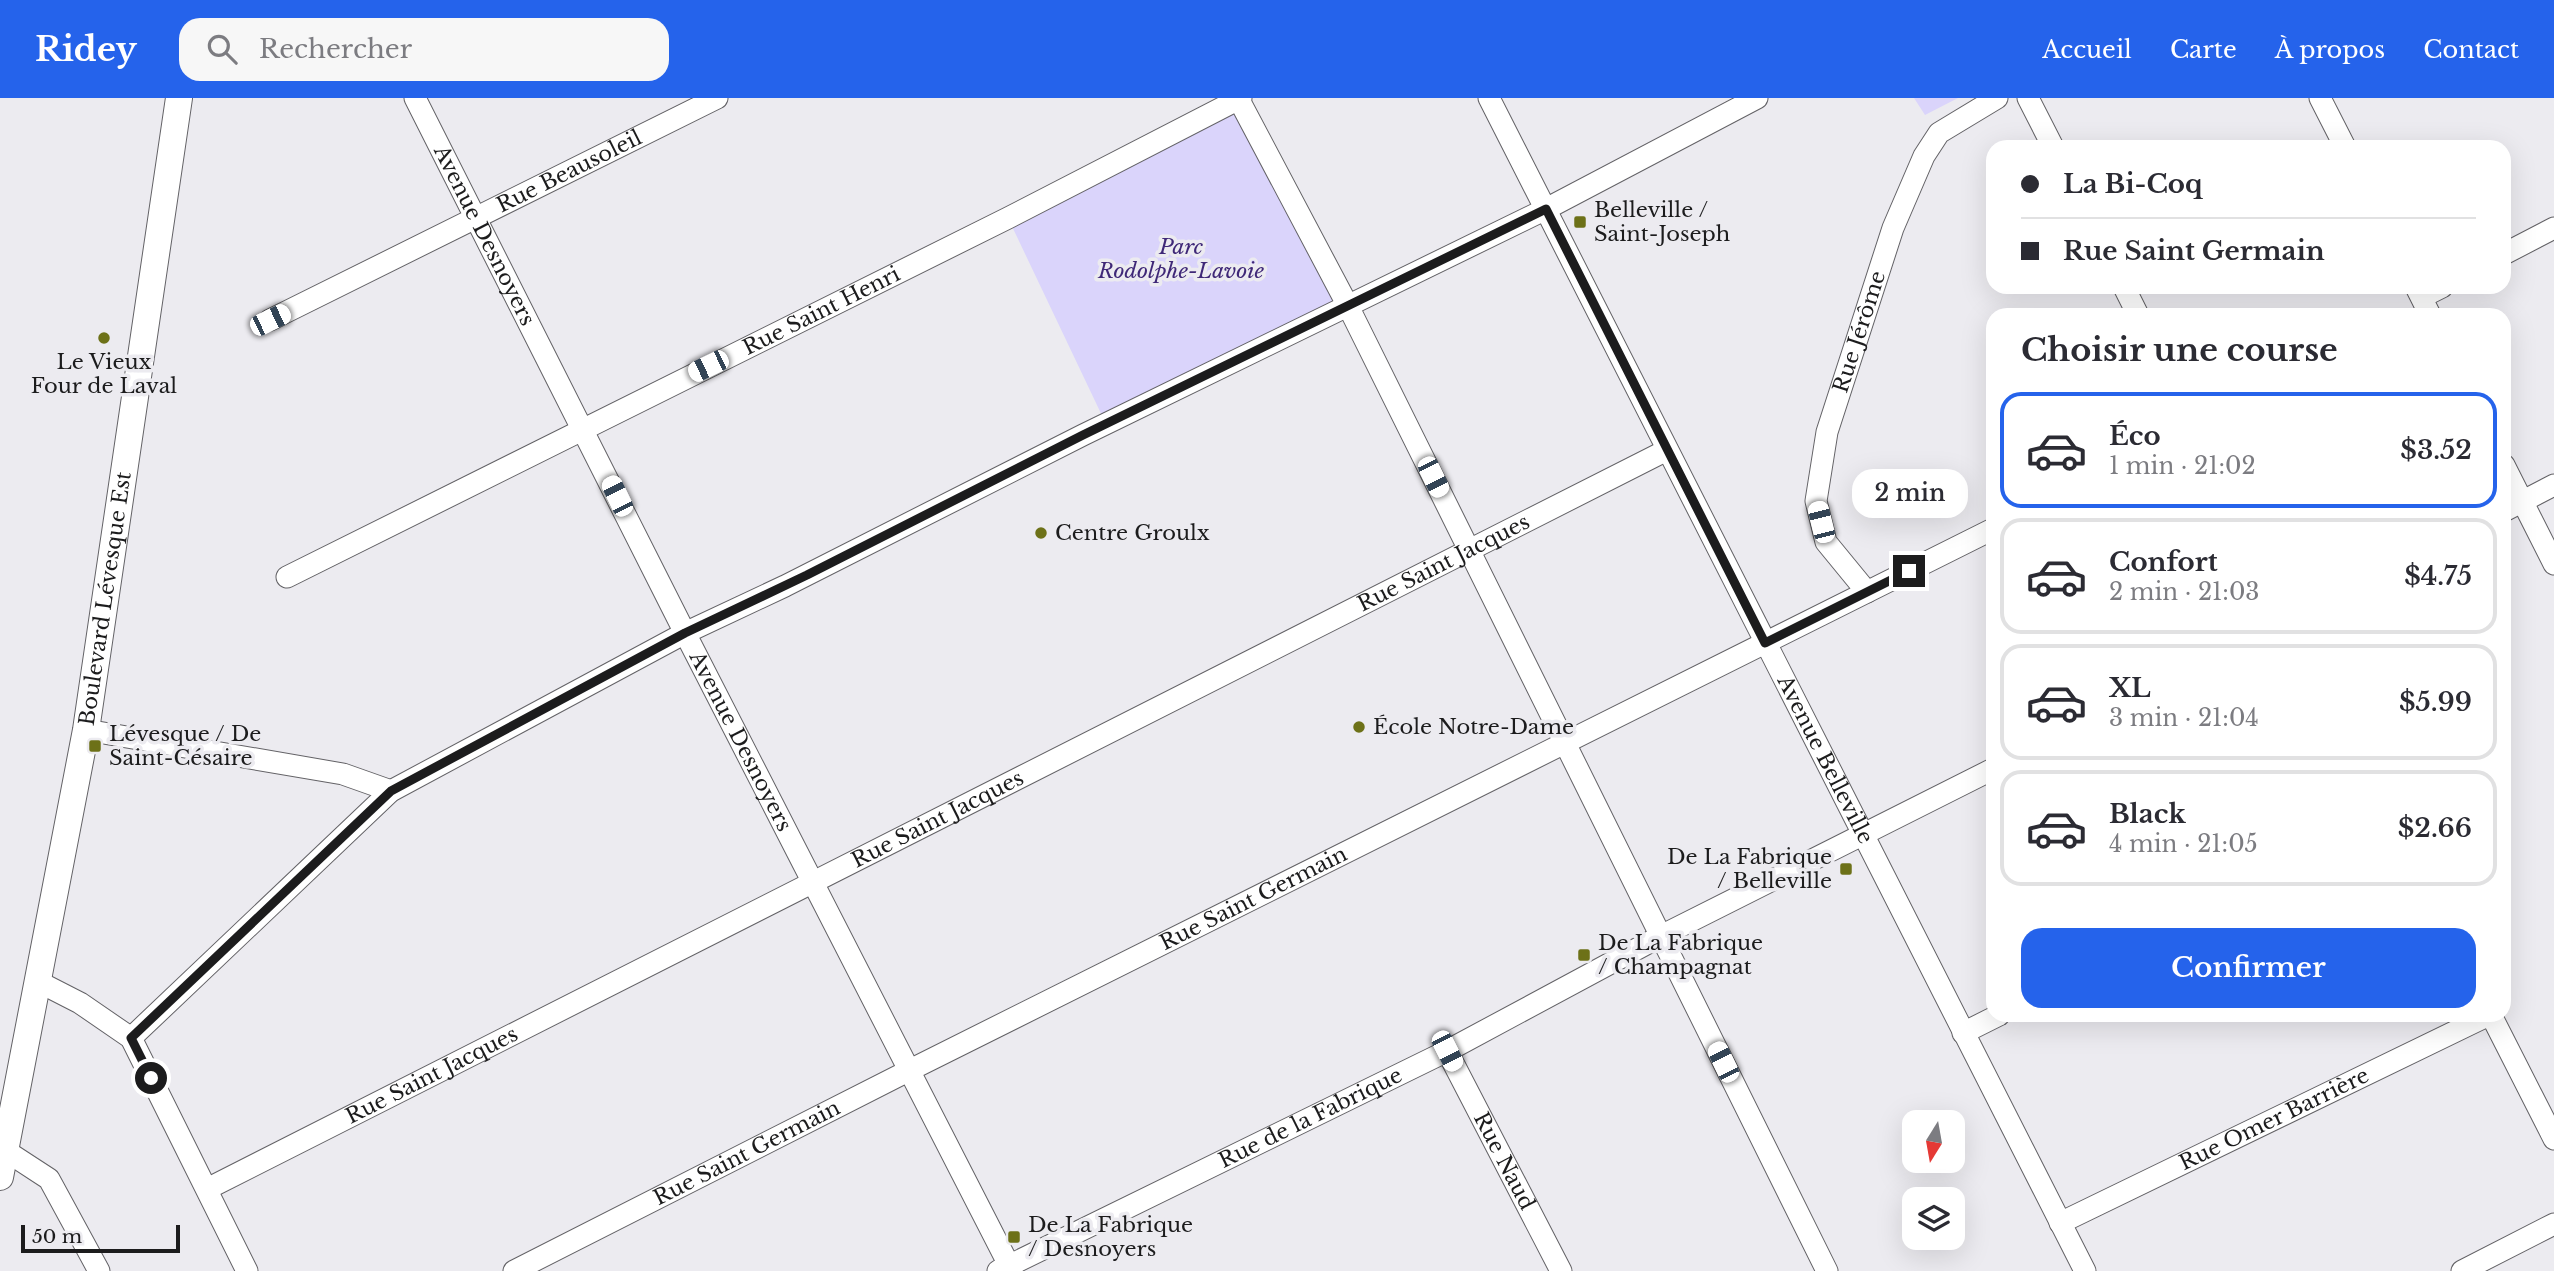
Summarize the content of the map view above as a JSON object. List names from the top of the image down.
{
  "streets": {
    "street": [
      "Rue Beausoleil",
      "Avenue Desnoyers",
      "Rue Saint Henri",
      "Rue Jérôme",
      "Rue Saint Jacques",
      "Boulevard Lévesque Est",
      "Avenue Belleville",
      "Rue Saint Germain",
      "Rue de la Fabrique",
      "Rue Omer Barrière",
      "Rue Naud"
    ]
  },
  "crossings": [
    ["Rue Beausoleil", "Avenue Desnoyers"],
    ["Avenue Desnoyers", "Rue Saint Henri"],
    ["Avenue Desnoyers", "Rue Saint Jacques"],
    ["Avenue Desnoyers", "Rue Saint Germain"],
    ["Avenue Desnoyers", "Rue de la Fabrique"],
    ["Rue Jérôme", "Rue Saint Germain"],
    ["Rue Saint Jacques", "Avenue Belleville"],
    ["Avenue Belleville", "Rue Saint Germain"],
    ["Avenue Belleville", "Rue de la Fabrique"],
    ["Avenue Belleville", "Rue Omer Barrière"],
    ["Rue de la Fabrique", "Rue Naud"]
  ],
  "parks": ["Parc Rodolphe-Lavoie"],
  "places": {
    "transit": [
      "Belleville / Saint-Joseph",
      "Lévesque / De Saint-Césaire",
      "De La Fabrique / Belleville",
      "De La Fabrique / Champagnat",
      "De La Fabrique / Desnoyers"
    ],
    "other": ["Le Vieux Four de Laval", "Centre Groulx", "École Notre-Dame"]
  },
  "scale_bar": "50 m",
  "north": "bottom",
  "page": {
    "header": "Ridey",
    "search": "Rechercher",
    "nav": [
      "Accueil",
      "Carte",
      "À propos",
      "Contact"
    ],
    "banner": ["La Bi-Coq", "Rue Saint Germain"],
    "heading": "Choisir une course",
    "list": [
      {
        "name": "Éco",
        "note": "1 min · 21:02",
        "value": "$3.52"
      },
      {
        "name": "Confort",
        "note": "2 min · 21:03",
        "value": "$4.75"
      },
      {
        "name": "XL",
        "note": "3 min · 21:04",
        "value": "$5.99"
      },
      {
        "name": "Black",
        "note": "4 min · 21:05",
        "value": "$2.66"
      }
    ],
    "bubble": "2 min",
    "buttons": "Confirmer",
    "scale": "50 m"
  }
}
